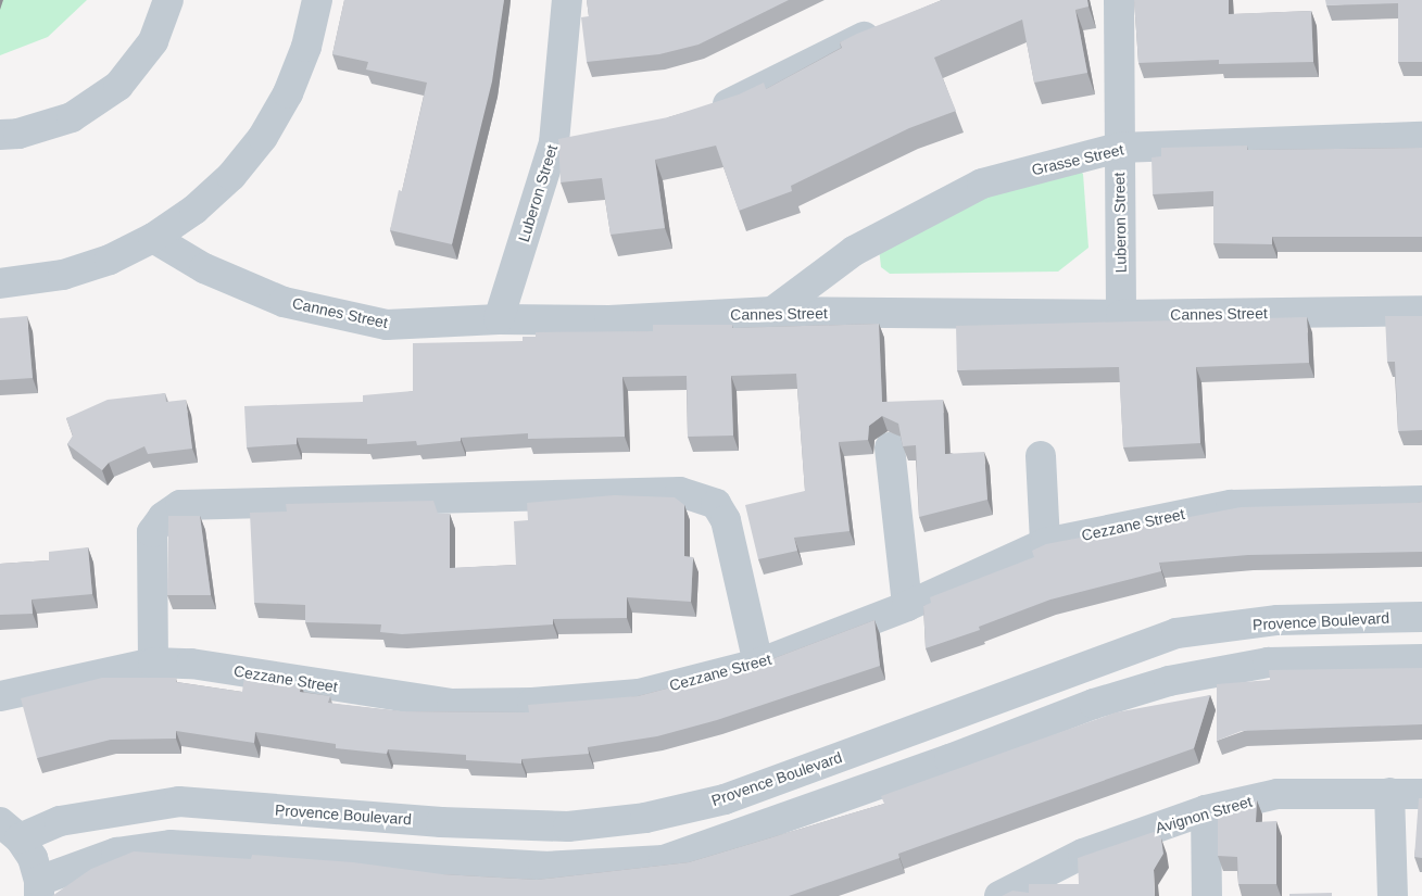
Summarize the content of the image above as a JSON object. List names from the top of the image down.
{
  "streets": {
    "street": [
      "Grasse Street",
      "Luberon Street",
      "Cannes Street",
      "Cezzane Street",
      "Provence Boulevard",
      "Avignon Street"
    ]
  },
  "crossings": [
    ["Grasse Street", "Luberon Street"],
    ["Grasse Street", "Cannes Street"],
    ["Luberon Street", "Cannes Street"]
  ]
}
